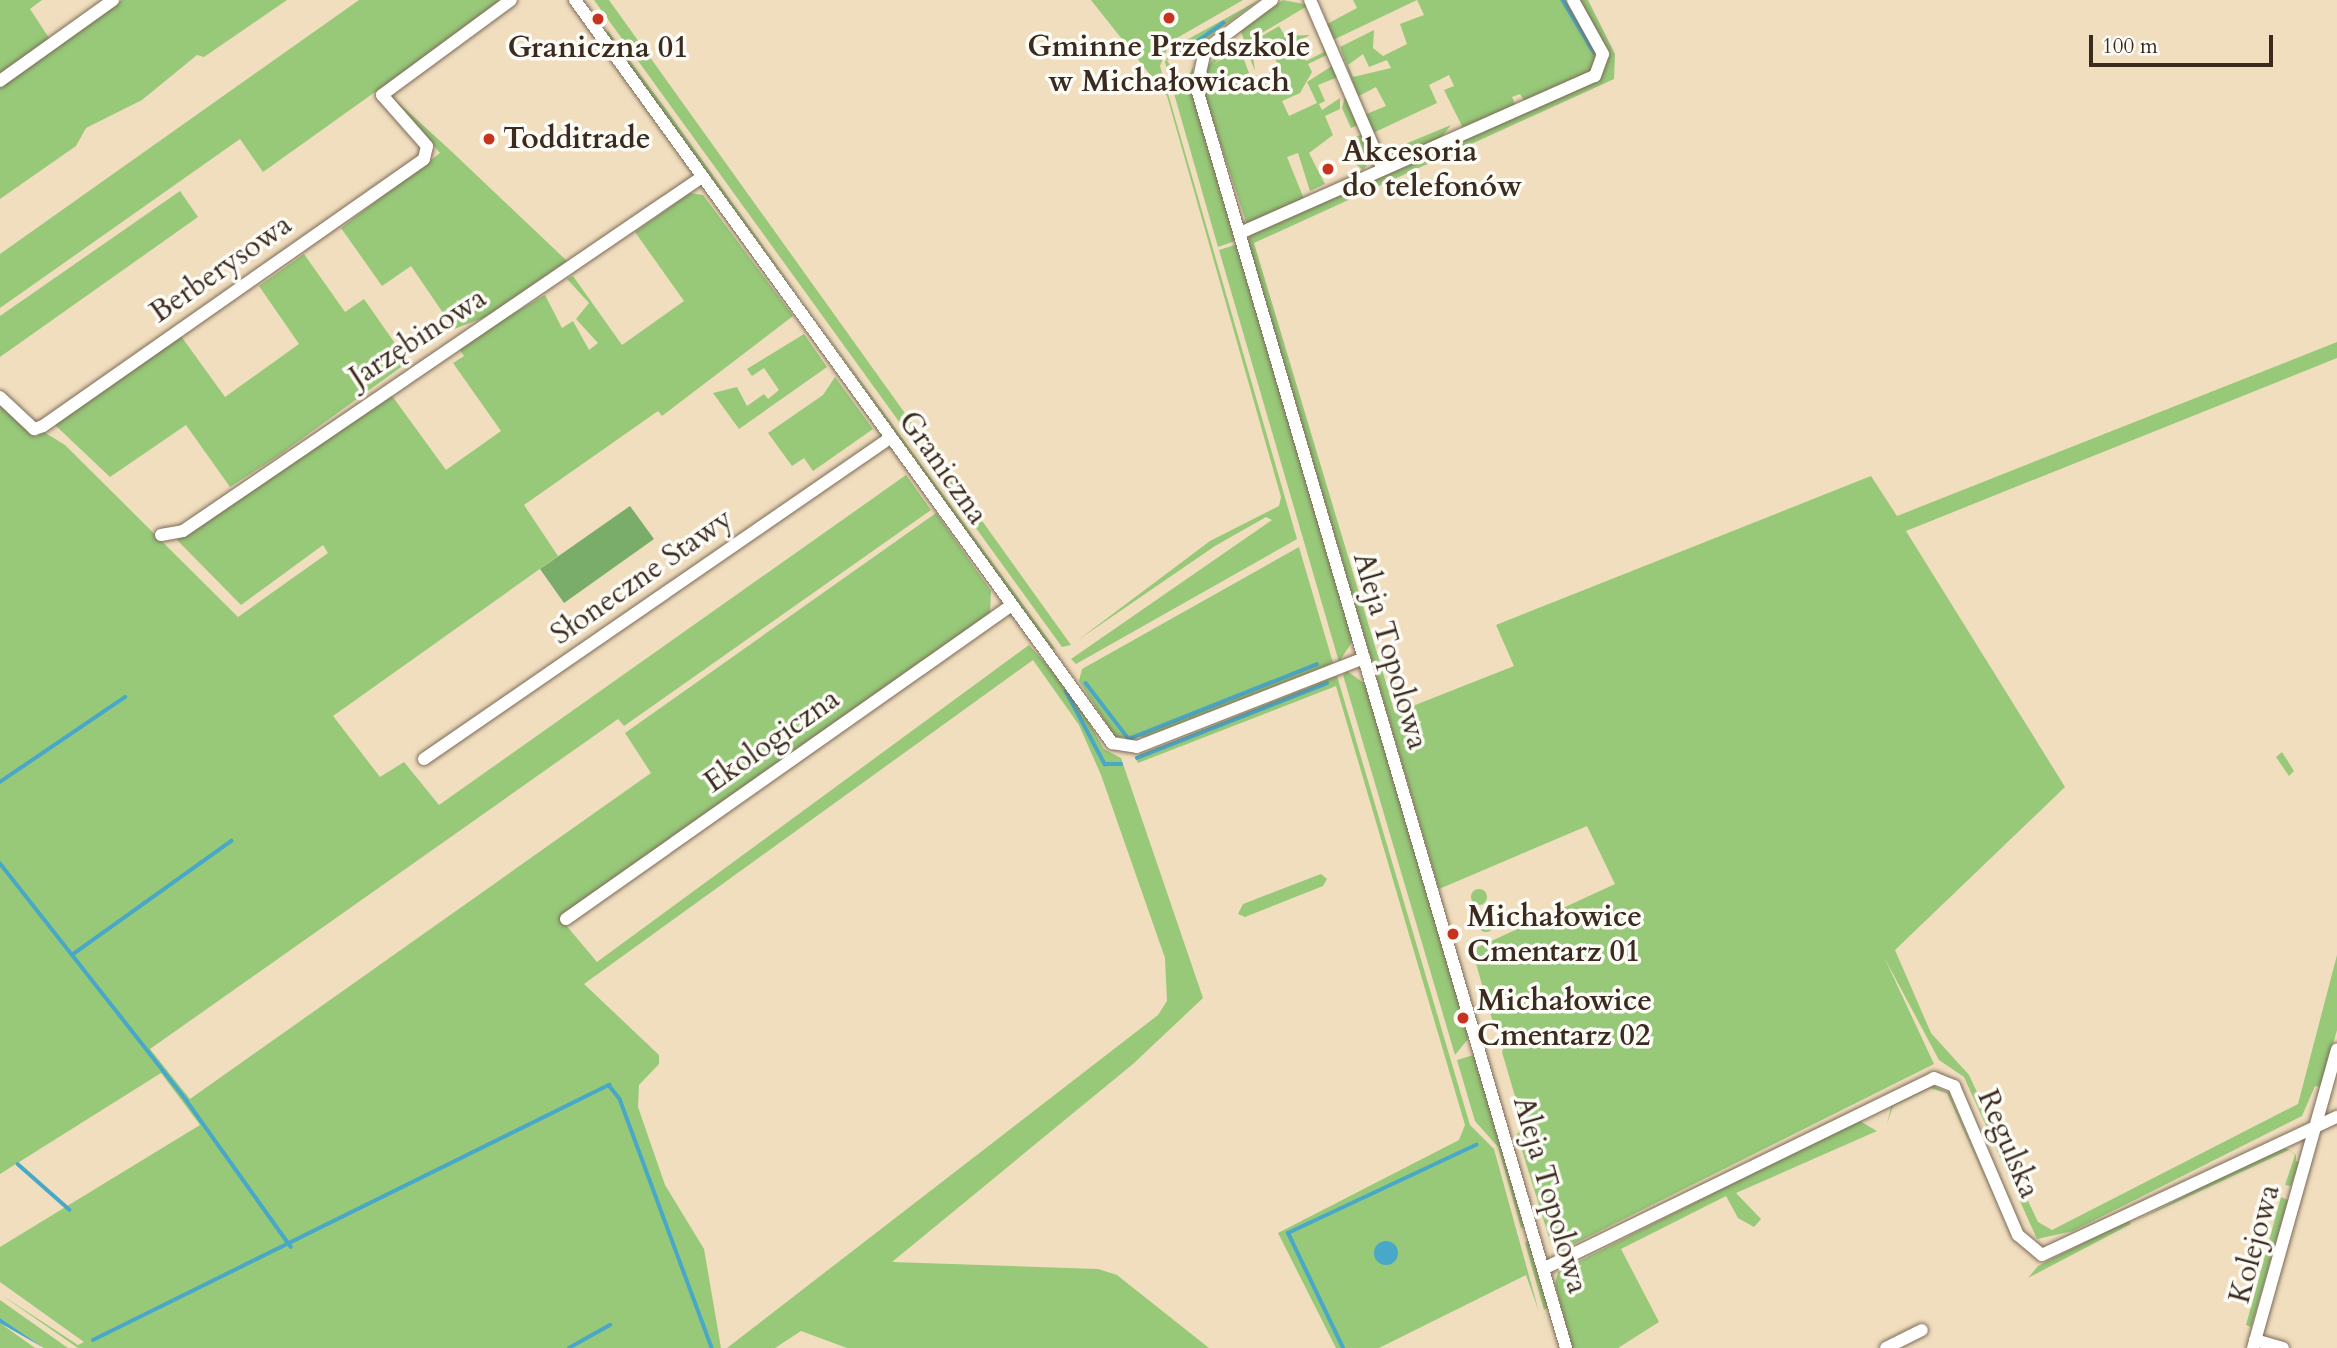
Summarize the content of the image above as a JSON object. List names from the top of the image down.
{
  "streets": {
    "street": [
      "Berberysowa",
      "Jarzębinowa",
      "Graniczna",
      "Słoneczne Stawy",
      "Aleja Topolowa",
      "Ekologiczna",
      "Regulska",
      "Kolejowa"
    ]
  },
  "crossings": [
    ["Jarzębinowa", "Graniczna"],
    ["Graniczna", "Słoneczne Stawy"],
    ["Graniczna", "Aleja Topolowa"],
    ["Graniczna", "Ekologiczna"],
    ["Aleja Topolowa", "Regulska"],
    ["Regulska", "Kolejowa"]
  ],
  "places": [
    "Gminne Przedszkole w Michałowicach",
    "Graniczna 01",
    "Todditrade",
    "Akcesoria do telefonów",
    "Michałowice Cmentarz 01",
    "Michałowice Cmentarz 02"
  ],
  "scale_bar": "100 m"
}
